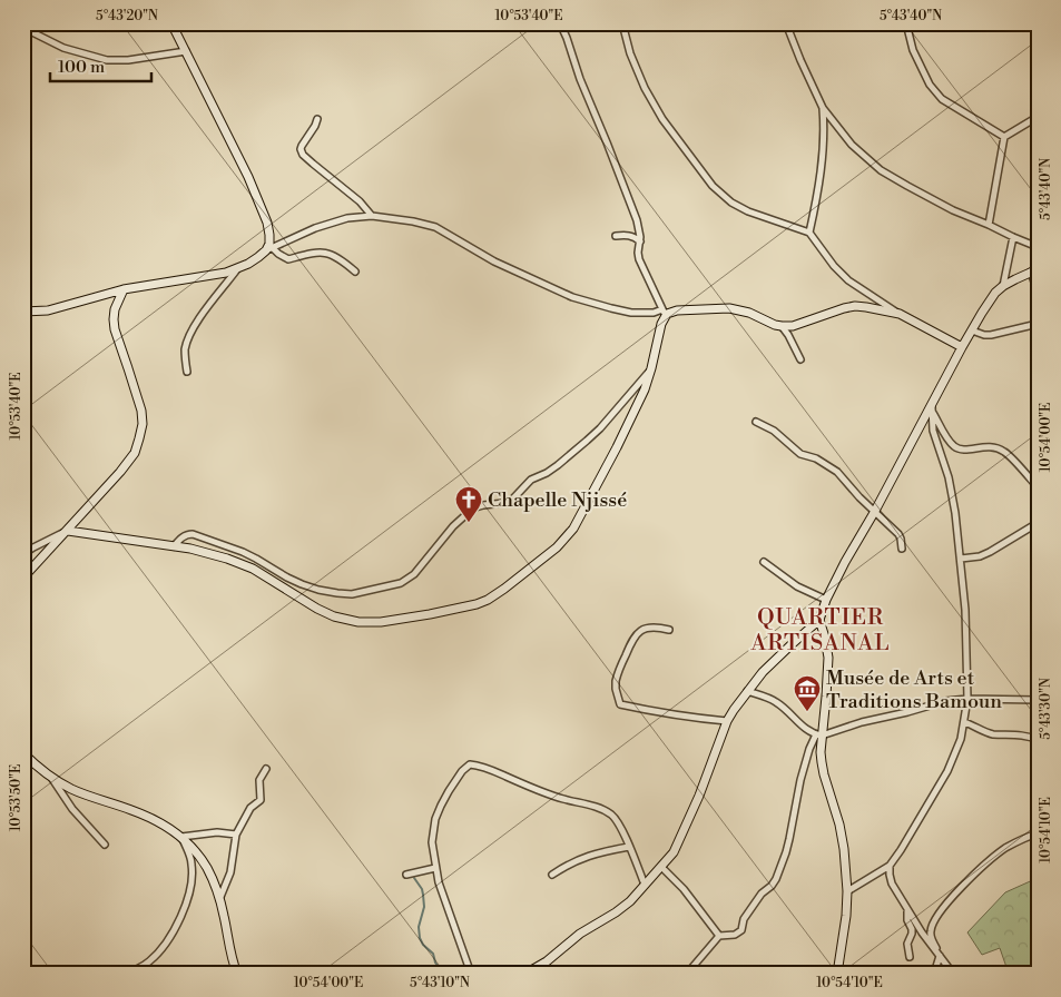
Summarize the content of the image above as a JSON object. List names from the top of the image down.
{
  "districts": ["QUARTIER ARTISANAL"],
  "places": {
    "church": ["Chapelle Njissé"],
    "museum": ["Musée de Arts et Traditions Bamoun"]
  },
  "scale_bar": "100 m",
  "coordinates": [
    "5°43'20\"N",
    "10°53'40\"E",
    "5°43'40\"N",
    "10°54'00\"E",
    "5°43'30\"N",
    "10°53'50\"E",
    "10°54'10\"E",
    "5°43'10\"N"
  ]
}
